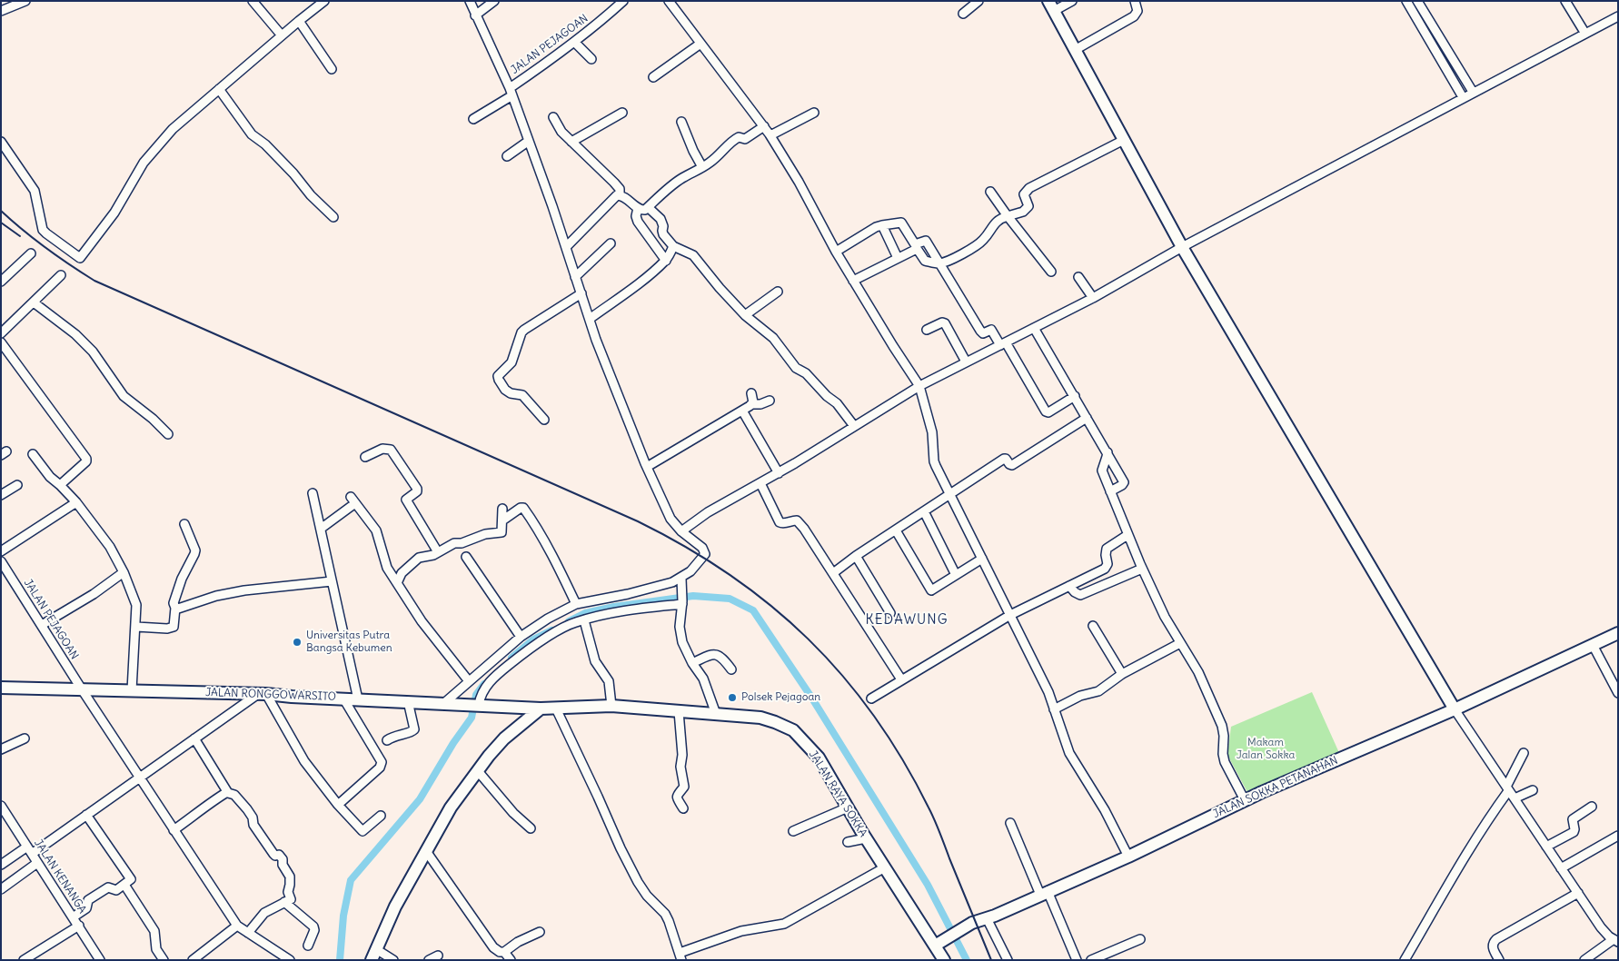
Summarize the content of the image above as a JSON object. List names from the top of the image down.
{
  "streets": {
    "street": [
      "JALAN PEJAGOAN",
      "JALAN RONGGOWARSITO",
      "JALAN SOKKA PETANAHAN",
      "JALAN RAYA SOKKA",
      "JALAN KENANGA"
    ]
  },
  "crossings": [
    ["JALAN PEJAGOAN", "JALAN RONGGOWARSITO"],
    ["JALAN RONGGOWARSITO", "JALAN RAYA SOKKA"],
    ["JALAN SOKKA PETANAHAN", "JALAN RAYA SOKKA"]
  ],
  "districts": ["KEDAWUNG"],
  "parks": ["Makam Jalan Sokka"],
  "places": ["Universitas Putra Bangsa Kebumen", "Polsek Pejagoan"]
}
